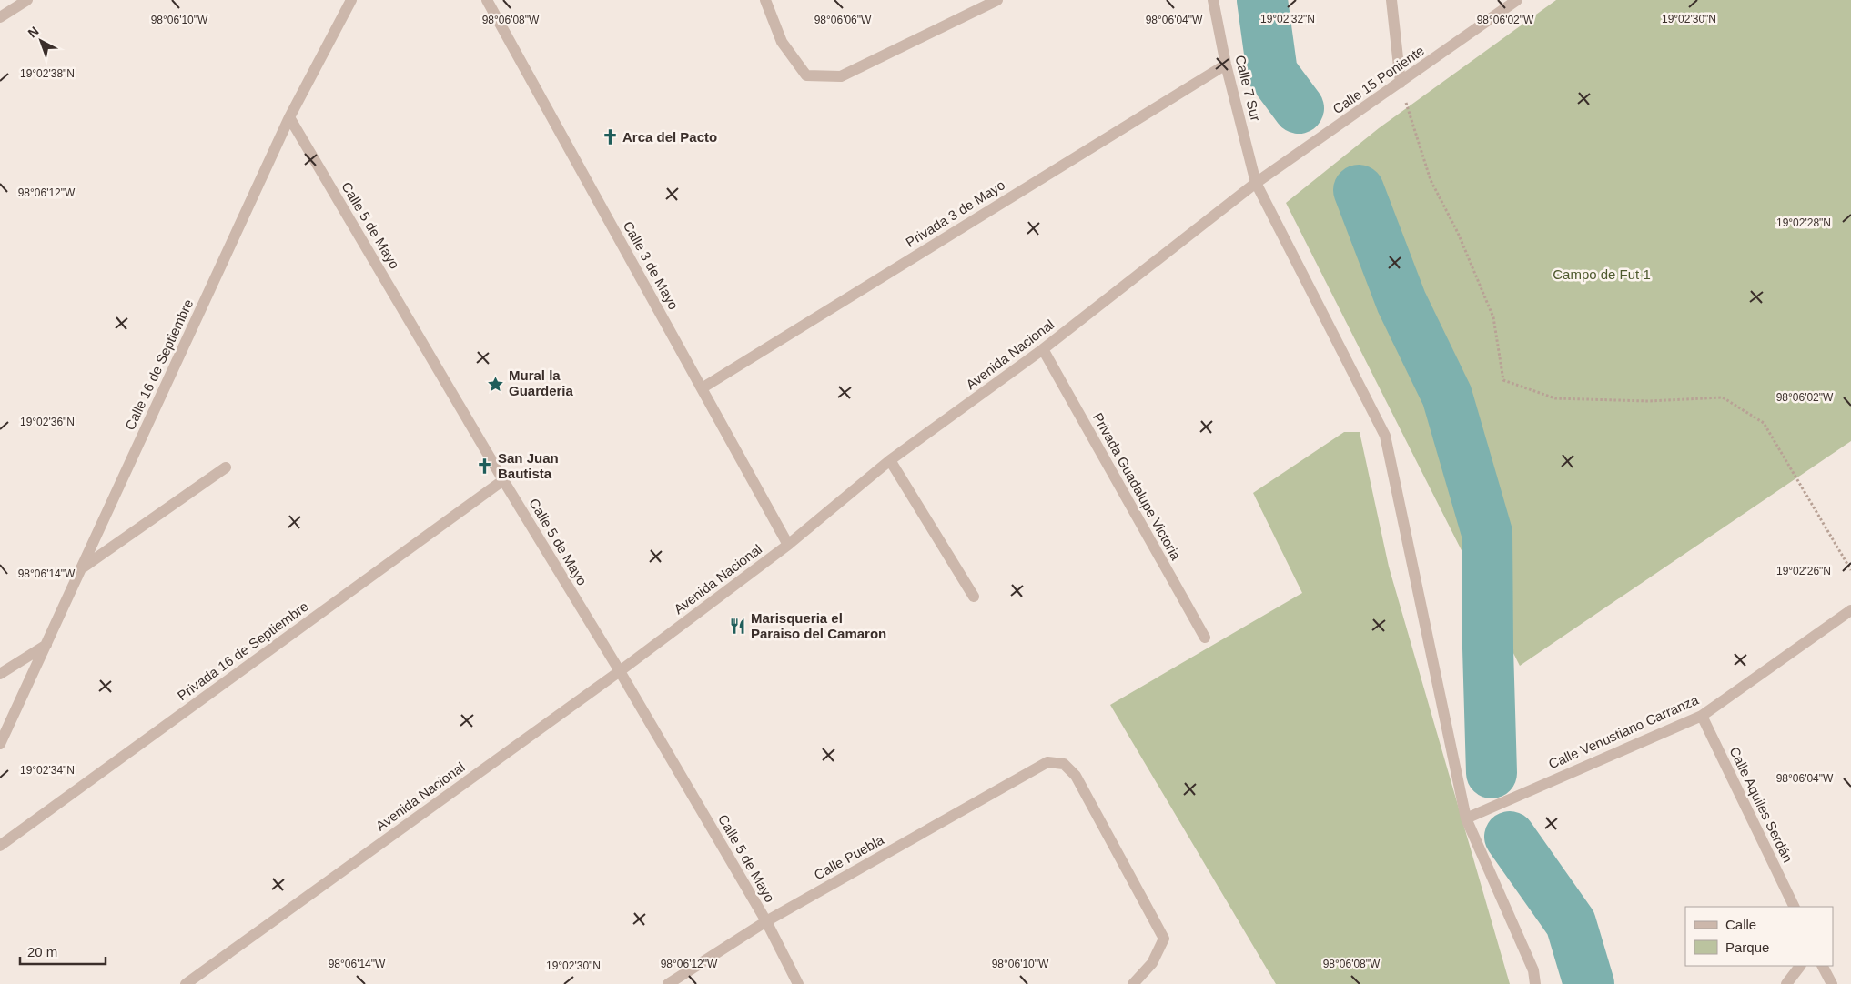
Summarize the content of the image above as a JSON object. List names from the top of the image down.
{
  "streets": {
    "street": [
      "Calle 15 Poniente",
      "Calle 7 Sur",
      "Privada 3 de Mayo",
      "Calle 5 de Mayo",
      "Calle 3 de Mayo",
      "Avenida Nacional",
      "Calle 16 de Septiembre",
      "Privada Guadalupe Victoria",
      "Privada 16 de Septiembre",
      "Calle Venustiano Carranza",
      "Calle Aquiles Serdán",
      "Calle Puebla"
    ]
  },
  "crossings": [
    ["Calle 15 Poniente", "Calle 7 Sur"],
    ["Calle 15 Poniente", "Avenida Nacional"],
    ["Calle 7 Sur", "Privada 3 de Mayo"],
    ["Calle 7 Sur", "Avenida Nacional"],
    ["Calle 7 Sur", "Calle Venustiano Carranza"],
    ["Privada 3 de Mayo", "Calle 3 de Mayo"],
    ["Calle 5 de Mayo", "Avenida Nacional"],
    ["Calle 5 de Mayo", "Calle 16 de Septiembre"],
    ["Calle 5 de Mayo", "Privada 16 de Septiembre"],
    ["Calle 5 de Mayo", "Calle Puebla"],
    ["Calle 3 de Mayo", "Avenida Nacional"],
    ["Avenida Nacional", "Privada Guadalupe Victoria"],
    ["Calle Venustiano Carranza", "Calle Aquiles Serdán"]
  ],
  "parks": ["Campo de Fut 1"],
  "places": {
    "church": ["Arca del Pacto", "San Juan Bautista"],
    "place": ["Mural la Guarderia"],
    "restaurant": ["Marisqueria el Paraiso del Camaron"]
  },
  "legend": ["Calle", "Parque"],
  "scale_bar": "20 m",
  "north": "top left",
  "coordinates": [
    "19°02'32\"N",
    "19°02'30\"N",
    "98°06'08\"W",
    "98°06'10\"W",
    "98°06'06\"W",
    "98°06'04\"W",
    "98°06'02\"W",
    "19°02'38\"N",
    "98°06'12\"W",
    "19°02'28\"N",
    "19°02'36\"N",
    "19°02'26\"N",
    "98°06'14\"W",
    "19°02'34\"N"
  ]
}
